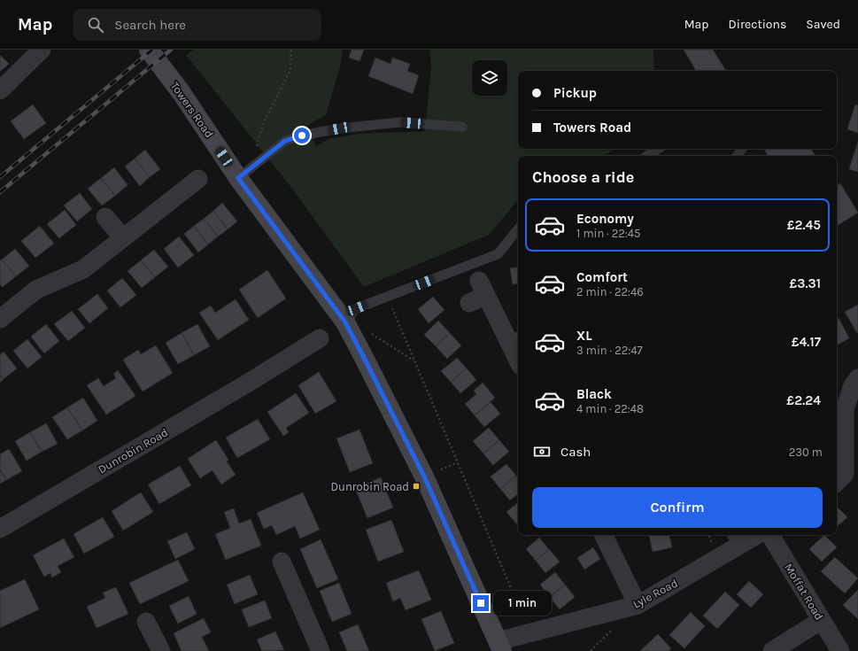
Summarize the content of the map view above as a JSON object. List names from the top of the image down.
{
  "streets": {
    "main road": ["Towers Road"],
    "street": ["Dunrobin Road", "Moffat Road", "Lyle Road"]
  },
  "crossings": [
    ["Towers Road", "Lyle Road"]
  ],
  "places": {
    "transit": ["Dunrobin Road"]
  },
  "page": {
    "header": "Map",
    "search": "Search here",
    "nav": ["Map", "Directions", "Saved"],
    "banner": ["Pickup", "Towers Road"],
    "heading": "Choose a ride",
    "list": [
      {
        "name": "Economy",
        "note": "1 min · 22:45",
        "value": "£2.45"
      },
      {
        "name": "Comfort",
        "note": "2 min · 22:46",
        "value": "£3.31"
      },
      {
        "name": "XL",
        "note": "3 min · 22:47",
        "value": "£4.17"
      },
      {
        "name": "Black",
        "note": "4 min · 22:48",
        "value": "£2.24"
      }
    ],
    "pay": ["Cash", "230 m"],
    "buttons": "Confirm",
    "bubble": "1 min"
  }
}
